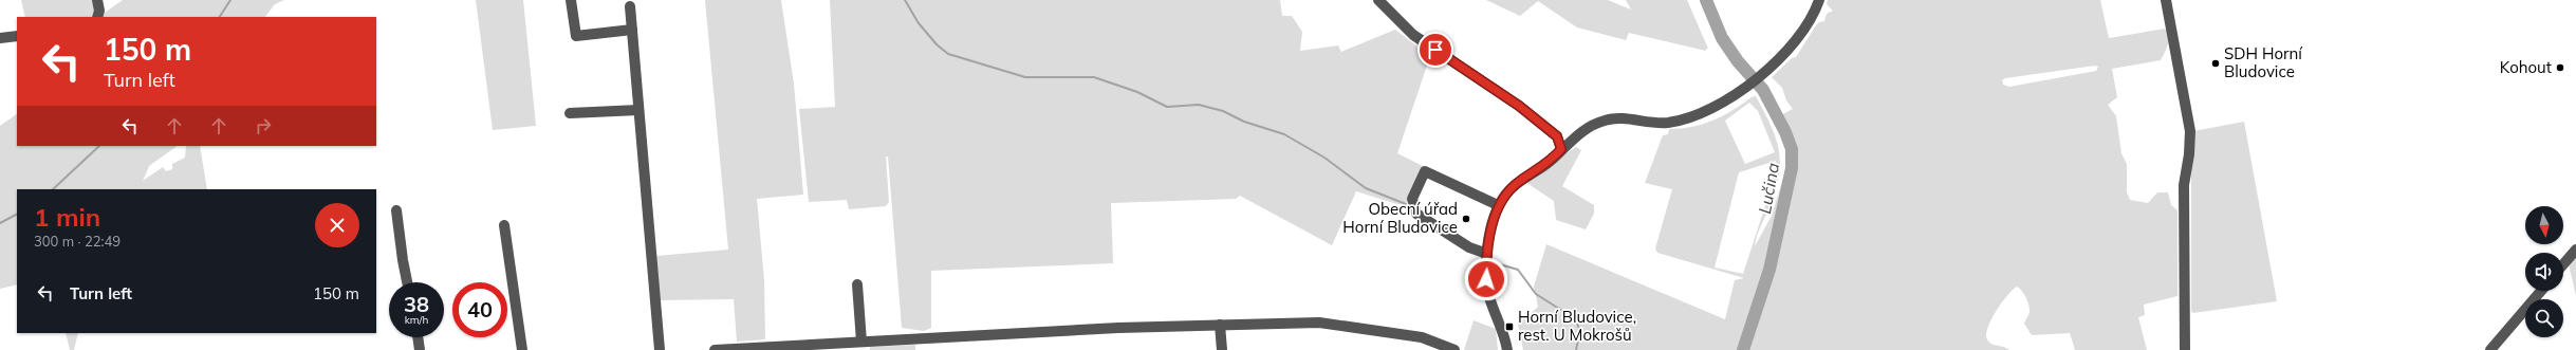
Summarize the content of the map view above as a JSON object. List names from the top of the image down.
{
  "water": ["Lučina"],
  "places": {
    "other": ["SDH Horní Bludovice", "Kohout", "Obecní úřad Horní Bludovice"],
    "transit": ["Horní Bludovice, rest. U Mokrošů"]
  },
  "north": "bottom",
  "page": {
    "turn": ["150 m", "Turn left"],
    "heading": ["1 min", "300 m · 22:49"],
    "list": [
      {
        "name": "Turn left",
        "value": "150 m"
      }
    ],
    "speed": "38 km/h",
    "limit": "40"
  }
}
